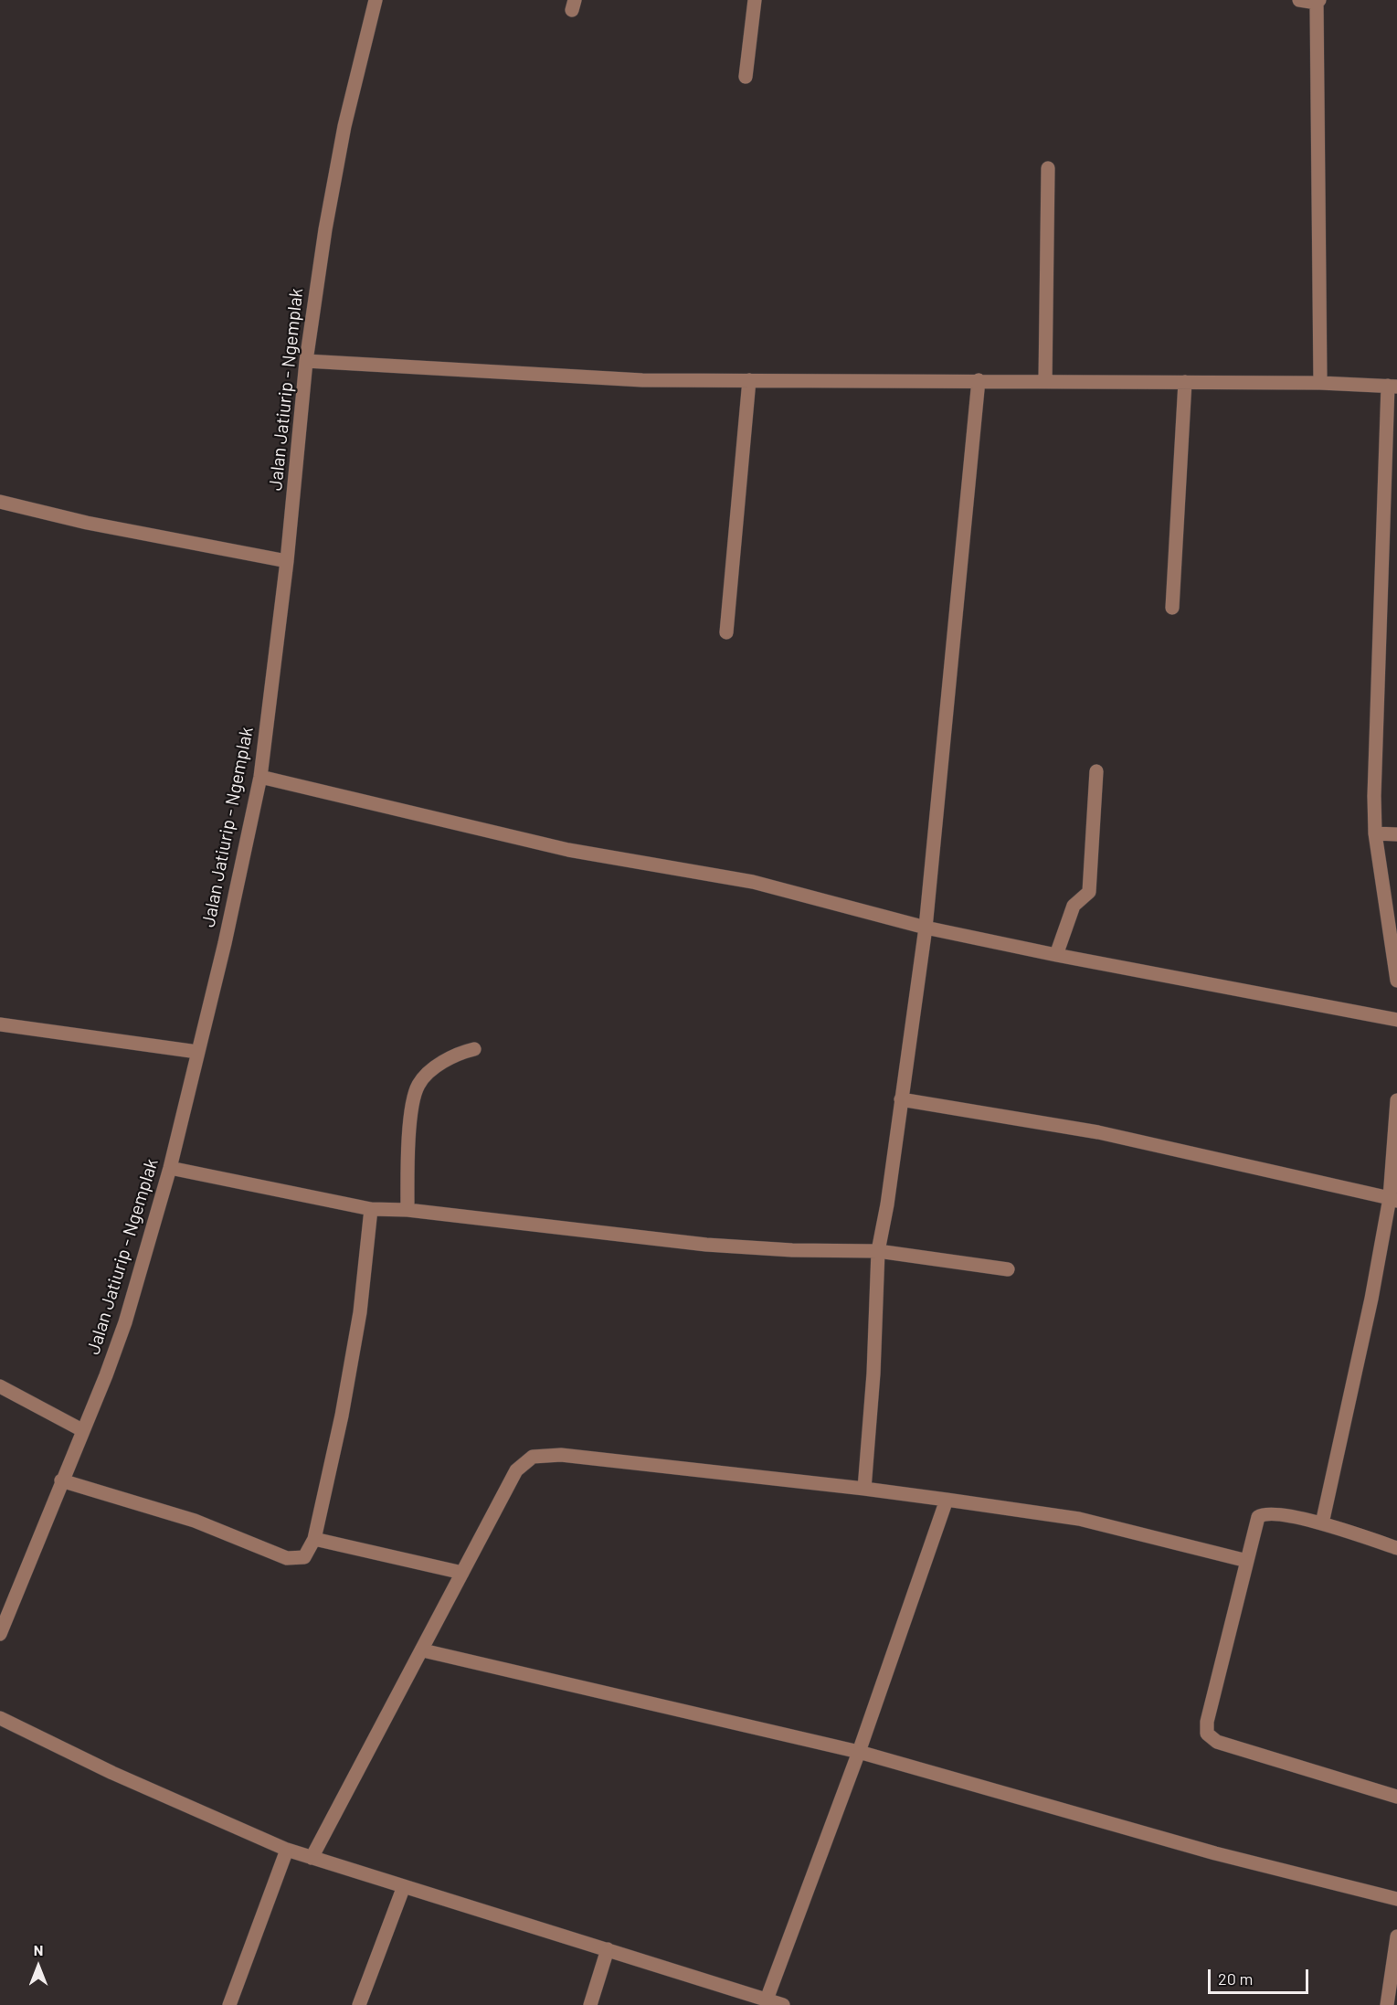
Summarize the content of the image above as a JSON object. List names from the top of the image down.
{
  "streets": {
    "street": ["Jalan Jatiurip - Ngemplak"]
  },
  "scale_bar": "20 m",
  "north": "top"
}
